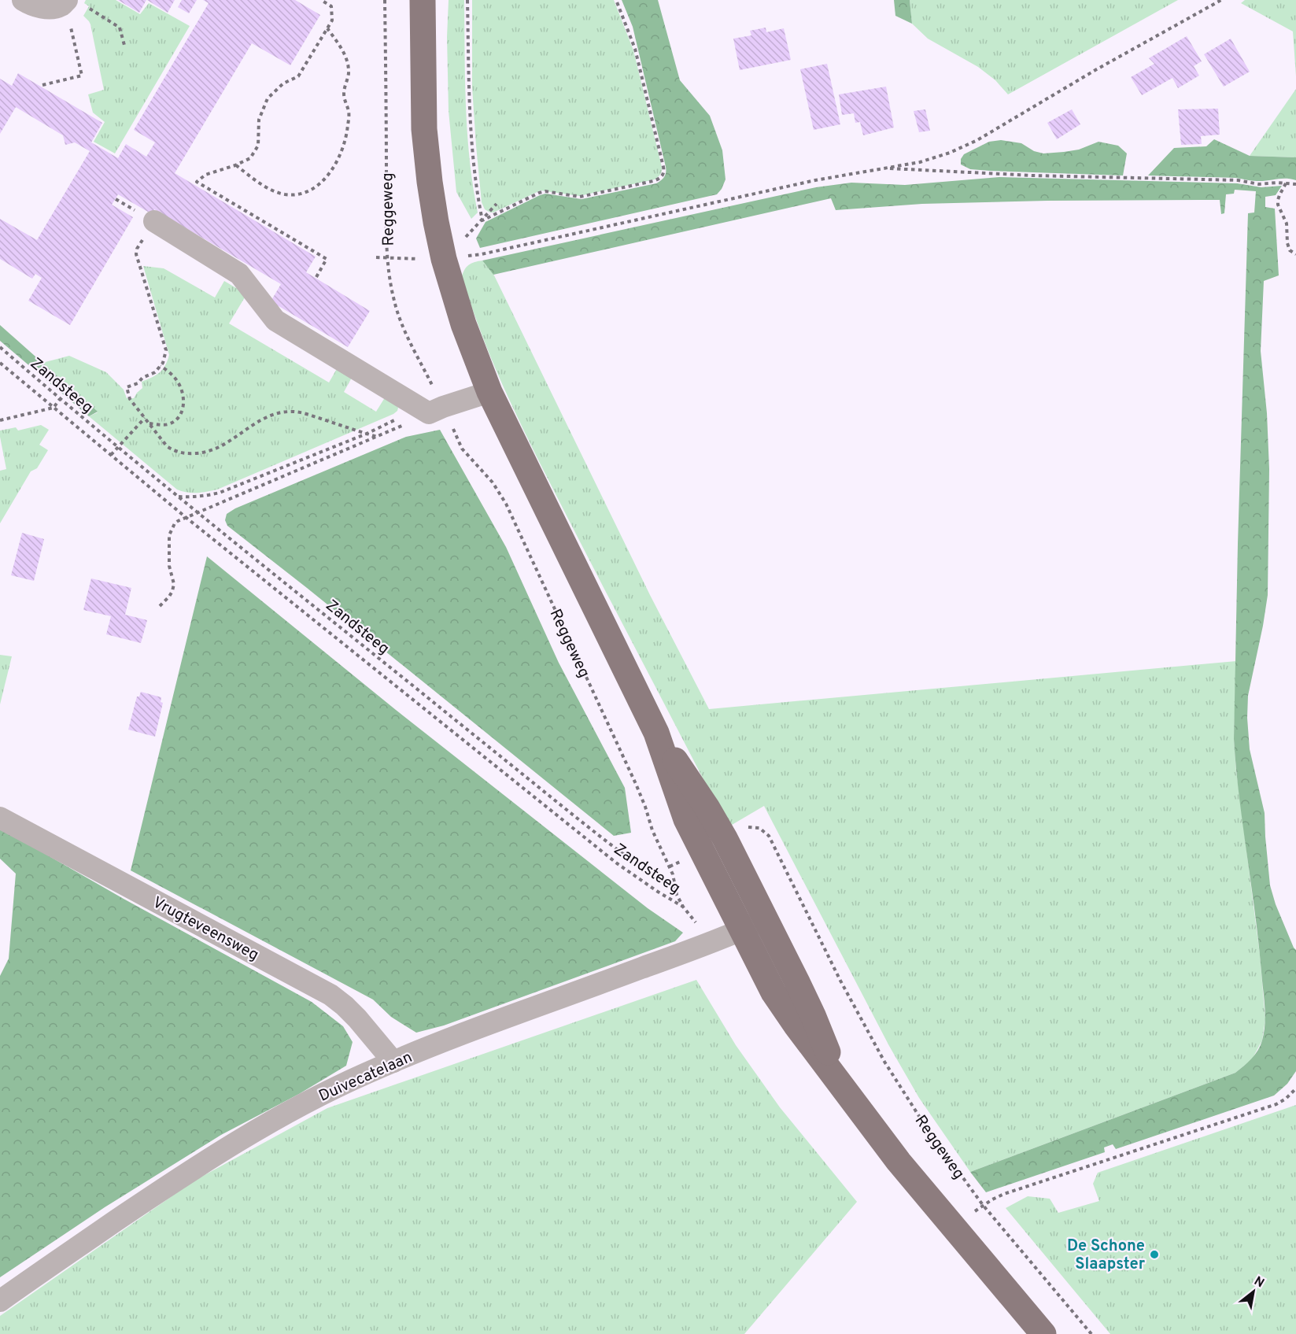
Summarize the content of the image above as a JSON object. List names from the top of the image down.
{
  "streets": {
    "street": ["Vrugteveensweg", "Duivecatelaan"],
    "path": ["Reggeweg", "Zandsteeg"]
  },
  "crossings": [
    ["Reggeweg", "Zandsteeg"],
    ["Vrugteveensweg", "Duivecatelaan"]
  ],
  "places": ["De Schone Slaapster"],
  "north": "top right"
}
